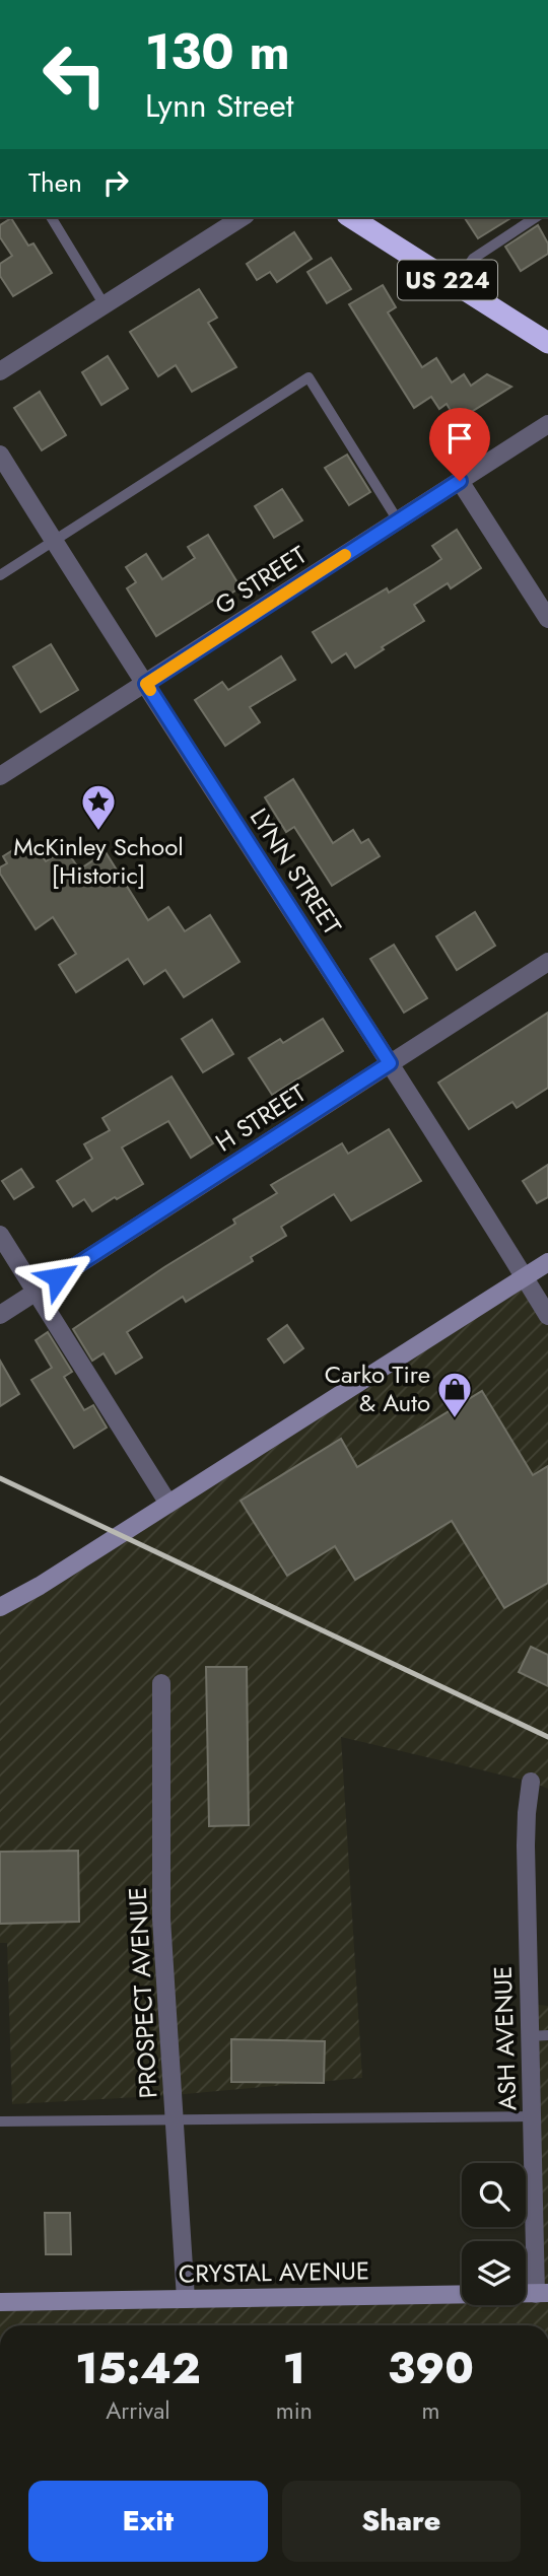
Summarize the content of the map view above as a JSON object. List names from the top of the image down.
{
  "streets": {
    "highway": ["US 224"],
    "street": [
      "G STREET",
      "LYNN STREET",
      "H STREET",
      "PROSPECT AVENUE",
      "ASH AVENUE",
      "CRYSTAL AVENUE"
    ]
  },
  "crossings": [
    ["G STREET", "LYNN STREET"],
    ["LYNN STREET", "H STREET"],
    ["PROSPECT AVENUE", "CRYSTAL AVENUE"],
    ["ASH AVENUE", "CRYSTAL AVENUE"]
  ],
  "places": {
    "place": ["McKinley School [Historic]"],
    "shop": ["Carko Tire & Auto"]
  },
  "page": {
    "turn": ["130 m", "Lynn Street"],
    "then": "Then",
    "eta": [
      "15:42",
      "Arrival",
      "1",
      "min",
      "390",
      "m"
    ],
    "buttons": ["Exit", "Share"]
  }
}
